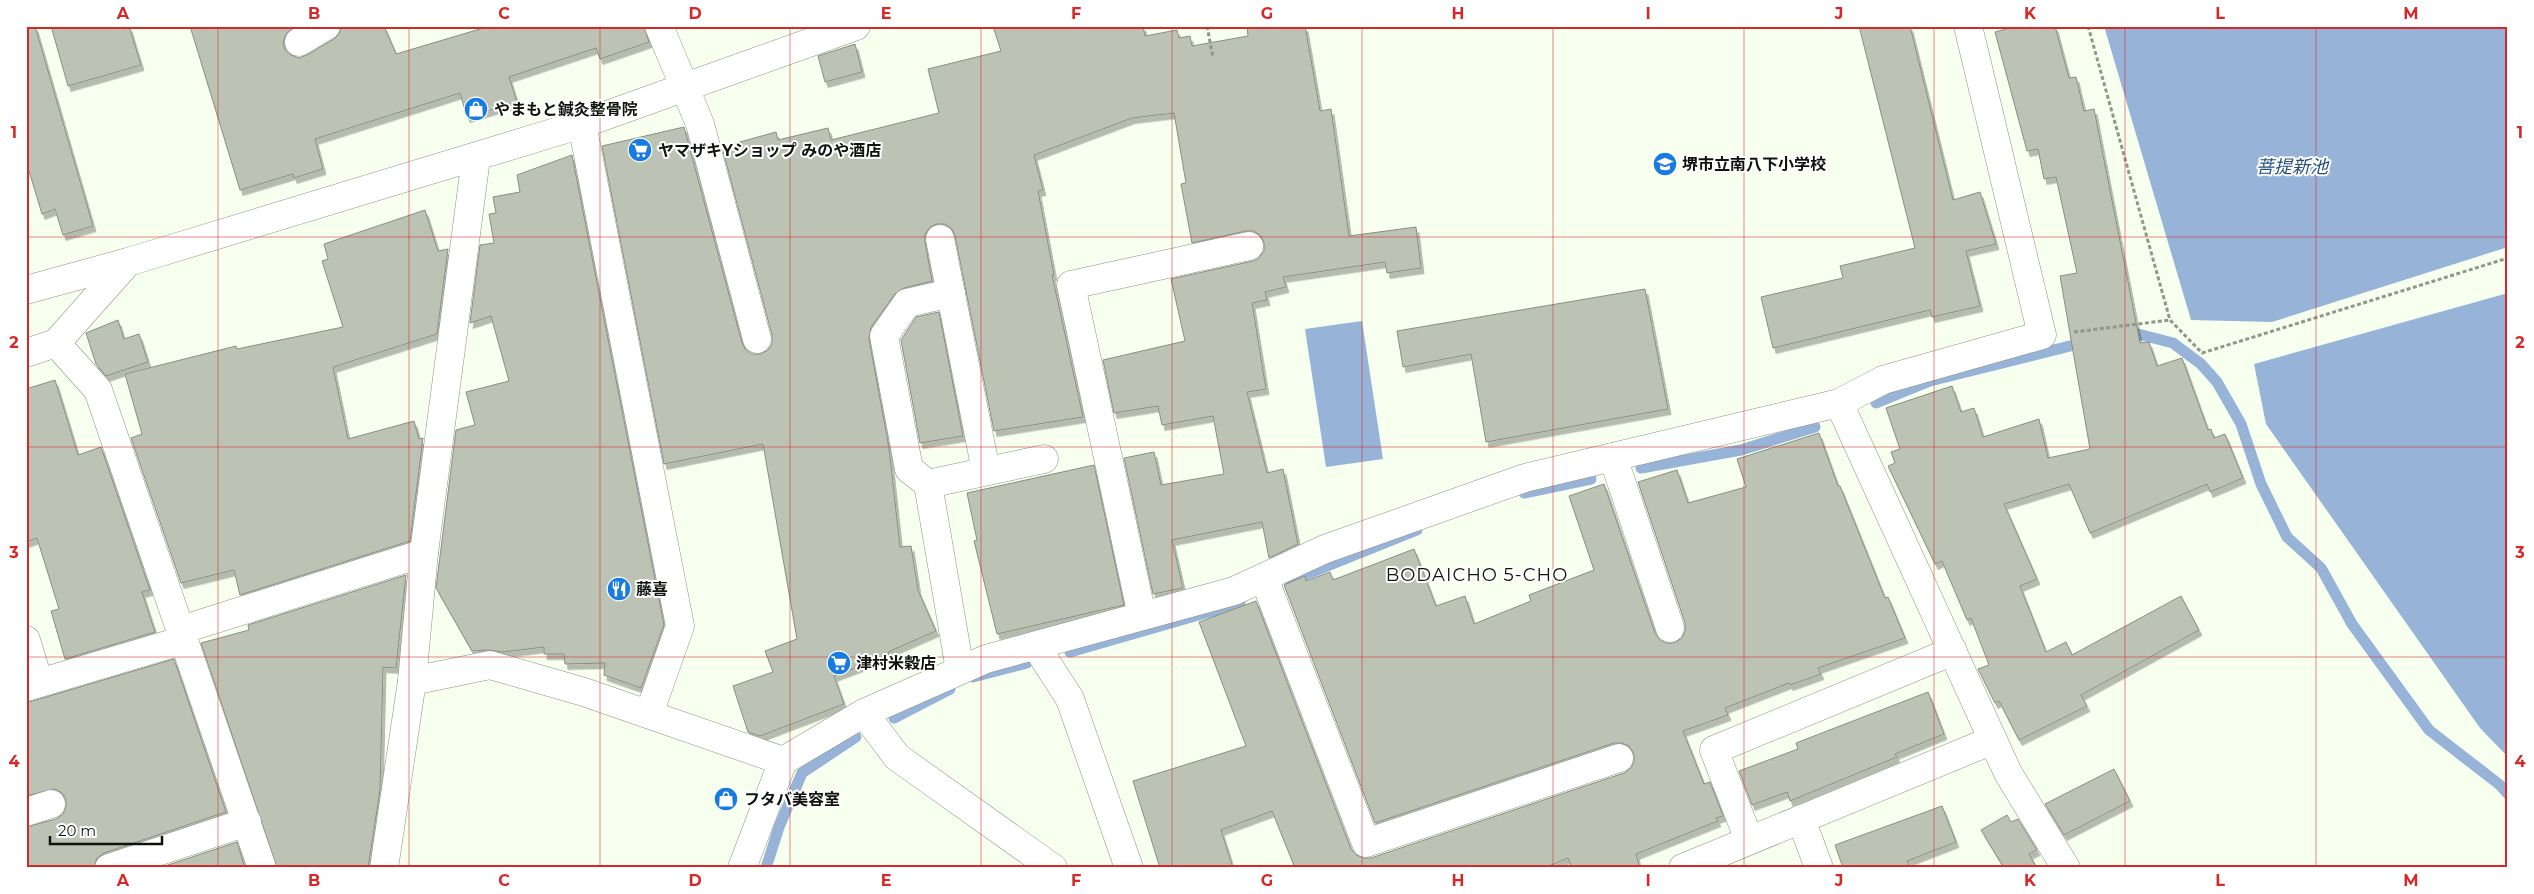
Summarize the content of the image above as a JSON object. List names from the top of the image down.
{
  "districts": ["BODAICHO 5-CHO"],
  "water": ["菩提新池"],
  "places": {
    "shop": ["やまもと鍼灸整骨院", "フタバ美容室"],
    "supermarket": ["ヤマザキYショップ みのや酒店", "津村米穀店"],
    "school or university": ["堺市立南八下小学校"],
    "restaurant": ["藤喜"]
  },
  "scale_bar": "20 m",
  "grid": {
    "columns": [
      "A",
      "B",
      "C",
      "D",
      "E",
      "F",
      "G",
      "H",
      "I",
      "J",
      "K",
      "L",
      "M"
    ],
    "rows": [
      "1",
      "2",
      "3",
      "4"
    ]
  }
}
